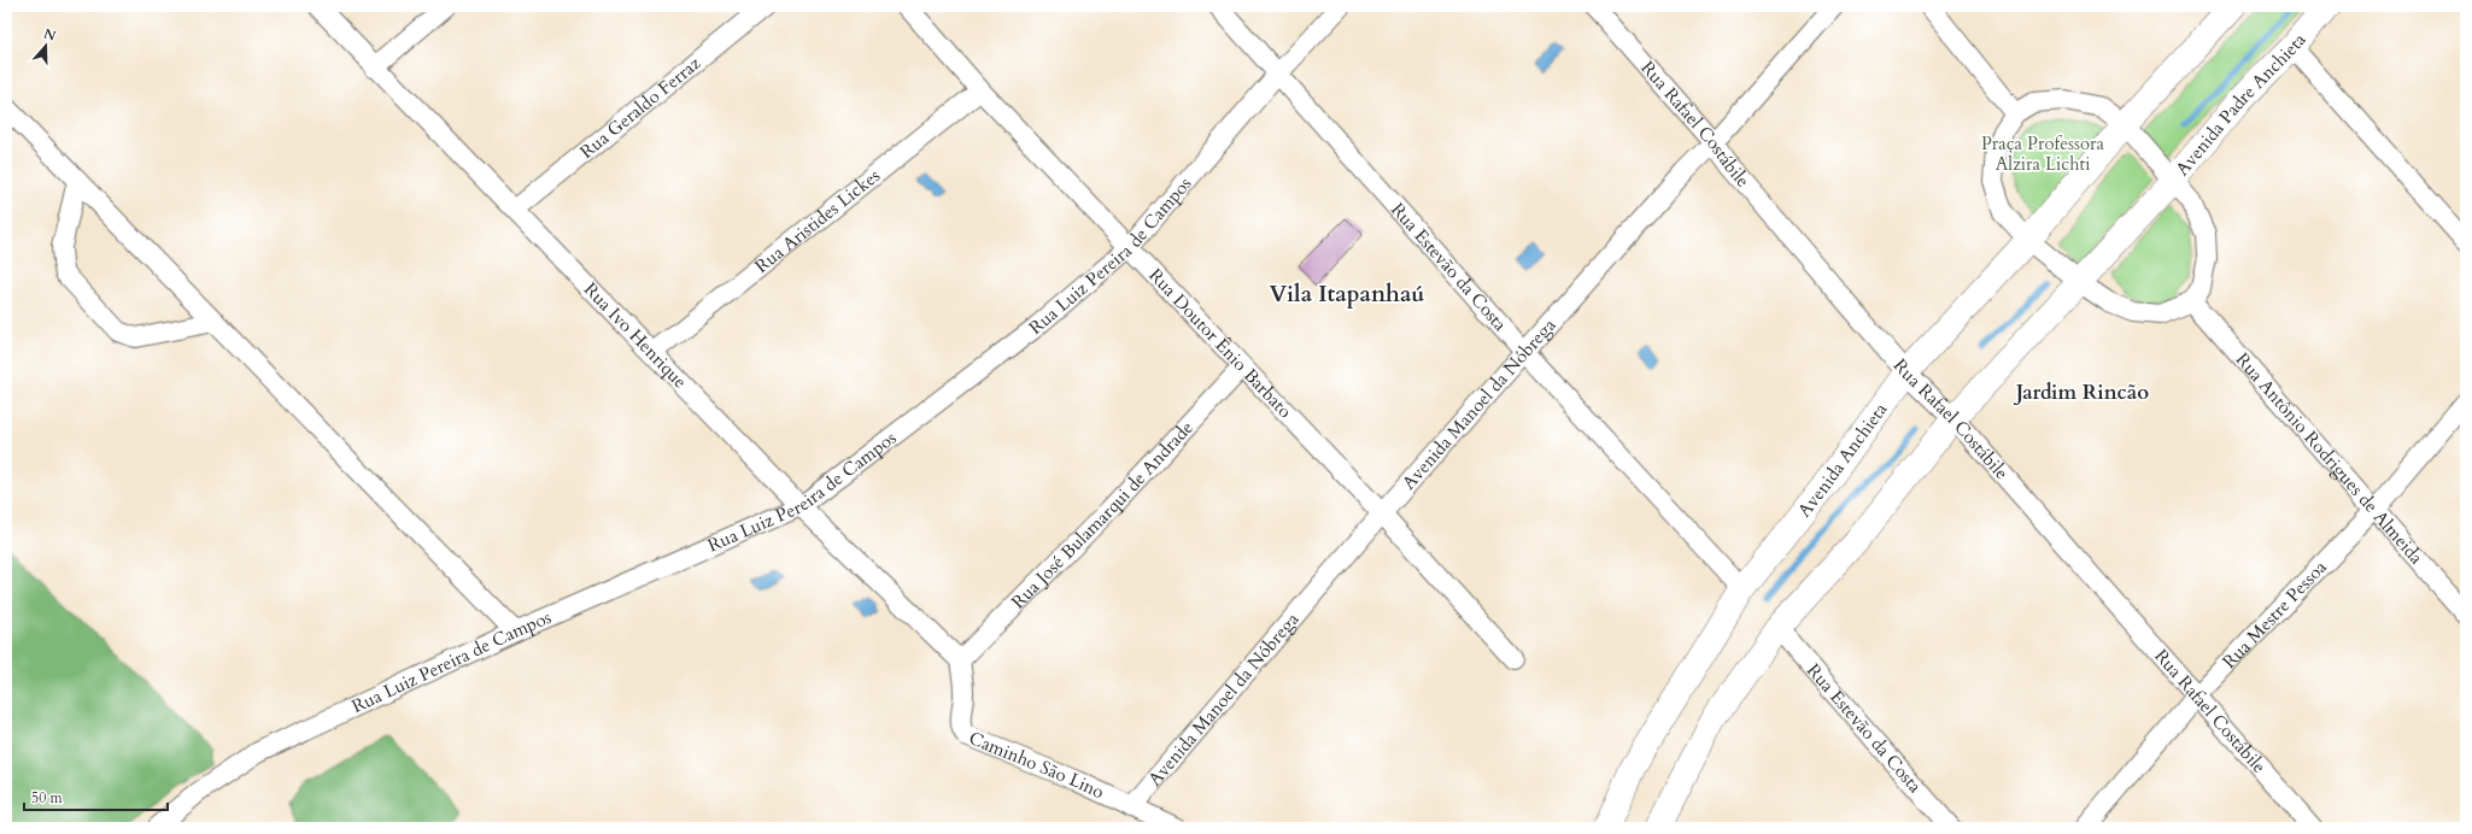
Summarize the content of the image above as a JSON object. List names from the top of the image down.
{
  "streets": {
    "main road": ["Avenida Padre Anchieta", "Avenida Anchieta"],
    "street": [
      "Rua Geraldo Ferraz",
      "Rua Rafael Costábile",
      "Rua Aristides Lickes",
      "Rua Luiz Pereira de Campos",
      "Rua Estevão da Costa",
      "Rua Ivo Henrique",
      "Rua Doutor Ênio Barbato",
      "Avenida Manoel da Nóbrega",
      "Rua Antônio Rodrigues de Almeida",
      "Rua José Bulamarqui de Andrade",
      "Rua Mestre Pessoa",
      "Caminho São Lino"
    ]
  },
  "crossings": [
    ["Rua Geraldo Ferraz", "Rua Ivo Henrique"],
    ["Rua Rafael Costábile", "Avenida Manoel da Nóbrega"],
    ["Rua Rafael Costábile", "Avenida Anchieta"],
    ["Rua Rafael Costábile", "Rua Mestre Pessoa"],
    ["Rua Aristides Lickes", "Rua Ivo Henrique"],
    ["Rua Aristides Lickes", "Rua Doutor Ênio Barbato"],
    ["Rua Luiz Pereira de Campos", "Rua Estevão da Costa"],
    ["Rua Luiz Pereira de Campos", "Rua Ivo Henrique"],
    ["Rua Luiz Pereira de Campos", "Rua Doutor Ênio Barbato"],
    ["Rua Estevão da Costa", "Avenida Manoel da Nóbrega"],
    ["Rua Estevão da Costa", "Avenida Anchieta"],
    ["Rua Ivo Henrique", "Rua José Bulamarqui de Andrade"],
    ["Rua Ivo Henrique", "Caminho São Lino"],
    ["Rua Doutor Ênio Barbato", "Avenida Manoel da Nóbrega"],
    ["Rua Doutor Ênio Barbato", "Rua José Bulamarqui de Andrade"],
    ["Avenida Manoel da Nóbrega", "Caminho São Lino"],
    ["Rua Antônio Rodrigues de Almeida", "Rua Mestre Pessoa"],
    ["Rua José Bulamarqui de Andrade", "Caminho São Lino"]
  ],
  "districts": ["Vila Itapanhaú", "Jardim Rincão"],
  "parks": ["Praça Professora Alzira Lichti"],
  "scale_bar": "50 m",
  "north": "top"
}
